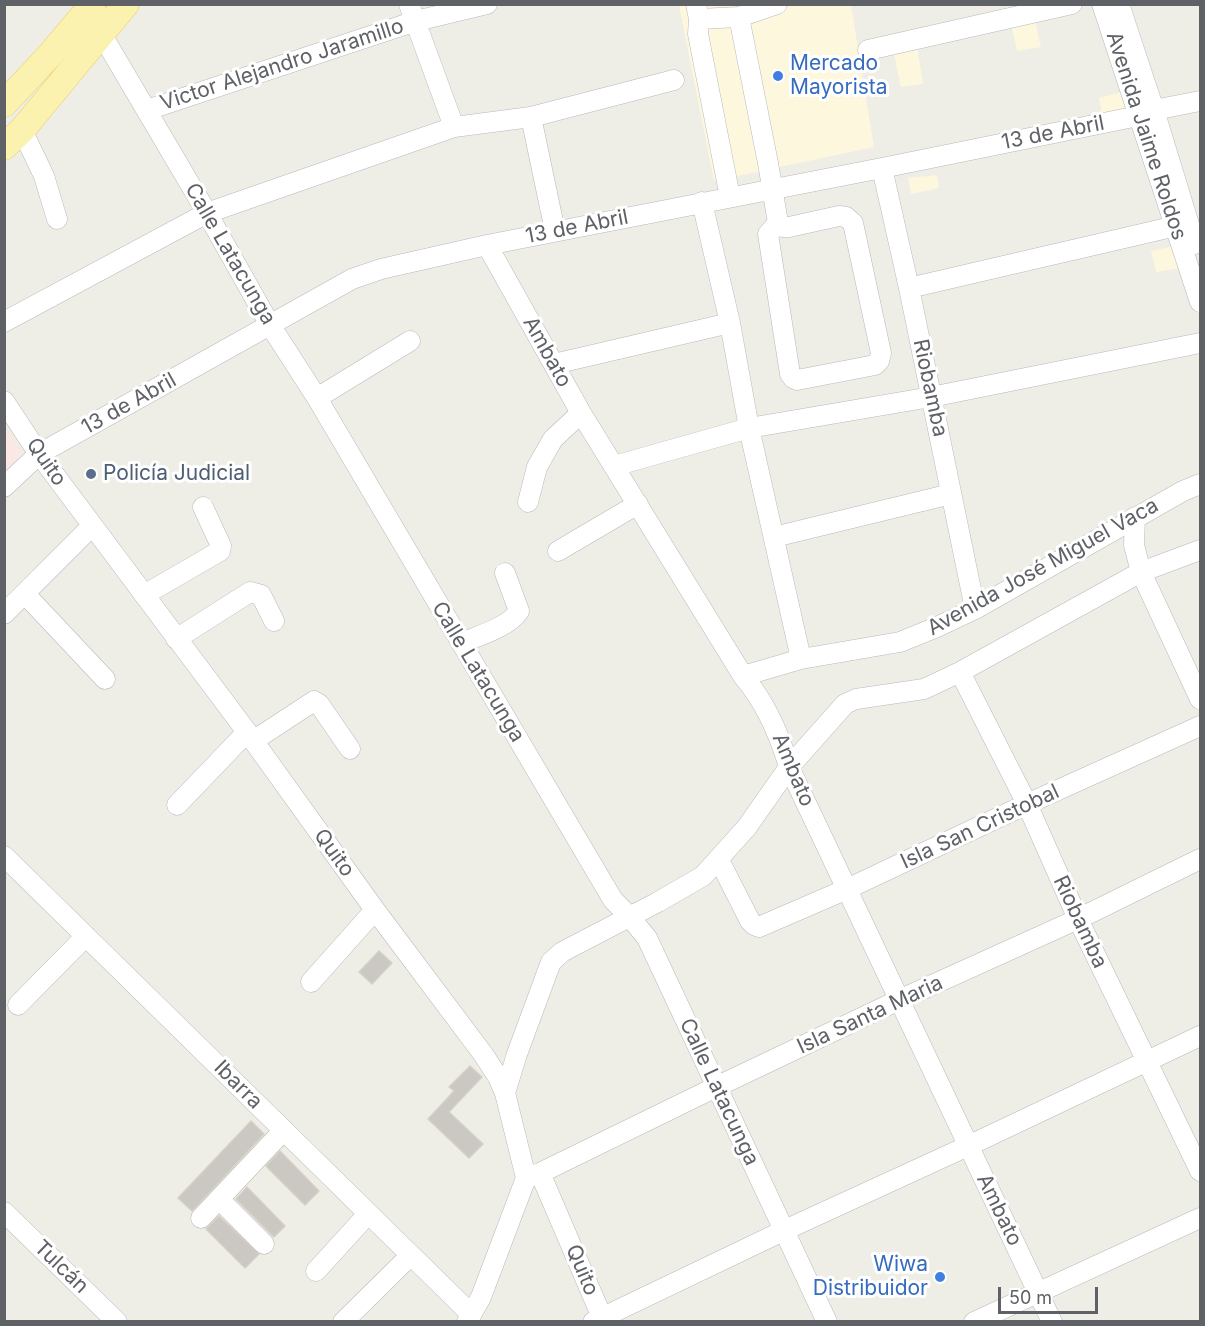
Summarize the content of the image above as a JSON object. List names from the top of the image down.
{
  "streets": {
    "street": [
      "Victor Alejandro Jaramillo",
      "13 de Abril",
      "Avenida Jaime Roldos",
      "Calle Latacunga",
      "Ambato",
      "Riobamba",
      "Quito",
      "Avenida José Miguel Vaca",
      "Isla San Cristobal",
      "Isla Santa Maria",
      "Ibarra",
      "Tulcán"
    ]
  },
  "crossings": [
    ["Victor Alejandro Jaramillo", "Calle Latacunga"],
    ["13 de Abril", "Avenida Jaime Roldos"],
    ["13 de Abril", "Calle Latacunga"],
    ["13 de Abril", "Ambato"],
    ["13 de Abril", "Riobamba"],
    ["13 de Abril", "Quito"],
    ["Calle Latacunga", "Isla Santa Maria"],
    ["Ambato", "Avenida José Miguel Vaca"],
    ["Ambato", "Isla San Cristobal"],
    ["Ambato", "Isla Santa Maria"],
    ["Riobamba", "Avenida José Miguel Vaca"],
    ["Riobamba", "Isla San Cristobal"],
    ["Riobamba", "Isla Santa Maria"],
    ["Quito", "Isla Santa Maria"]
  ],
  "places": ["Mercado Mayorista", "Policía Judicial", "Wiwa Distribuidor"],
  "scale_bar": "50 m"
}
